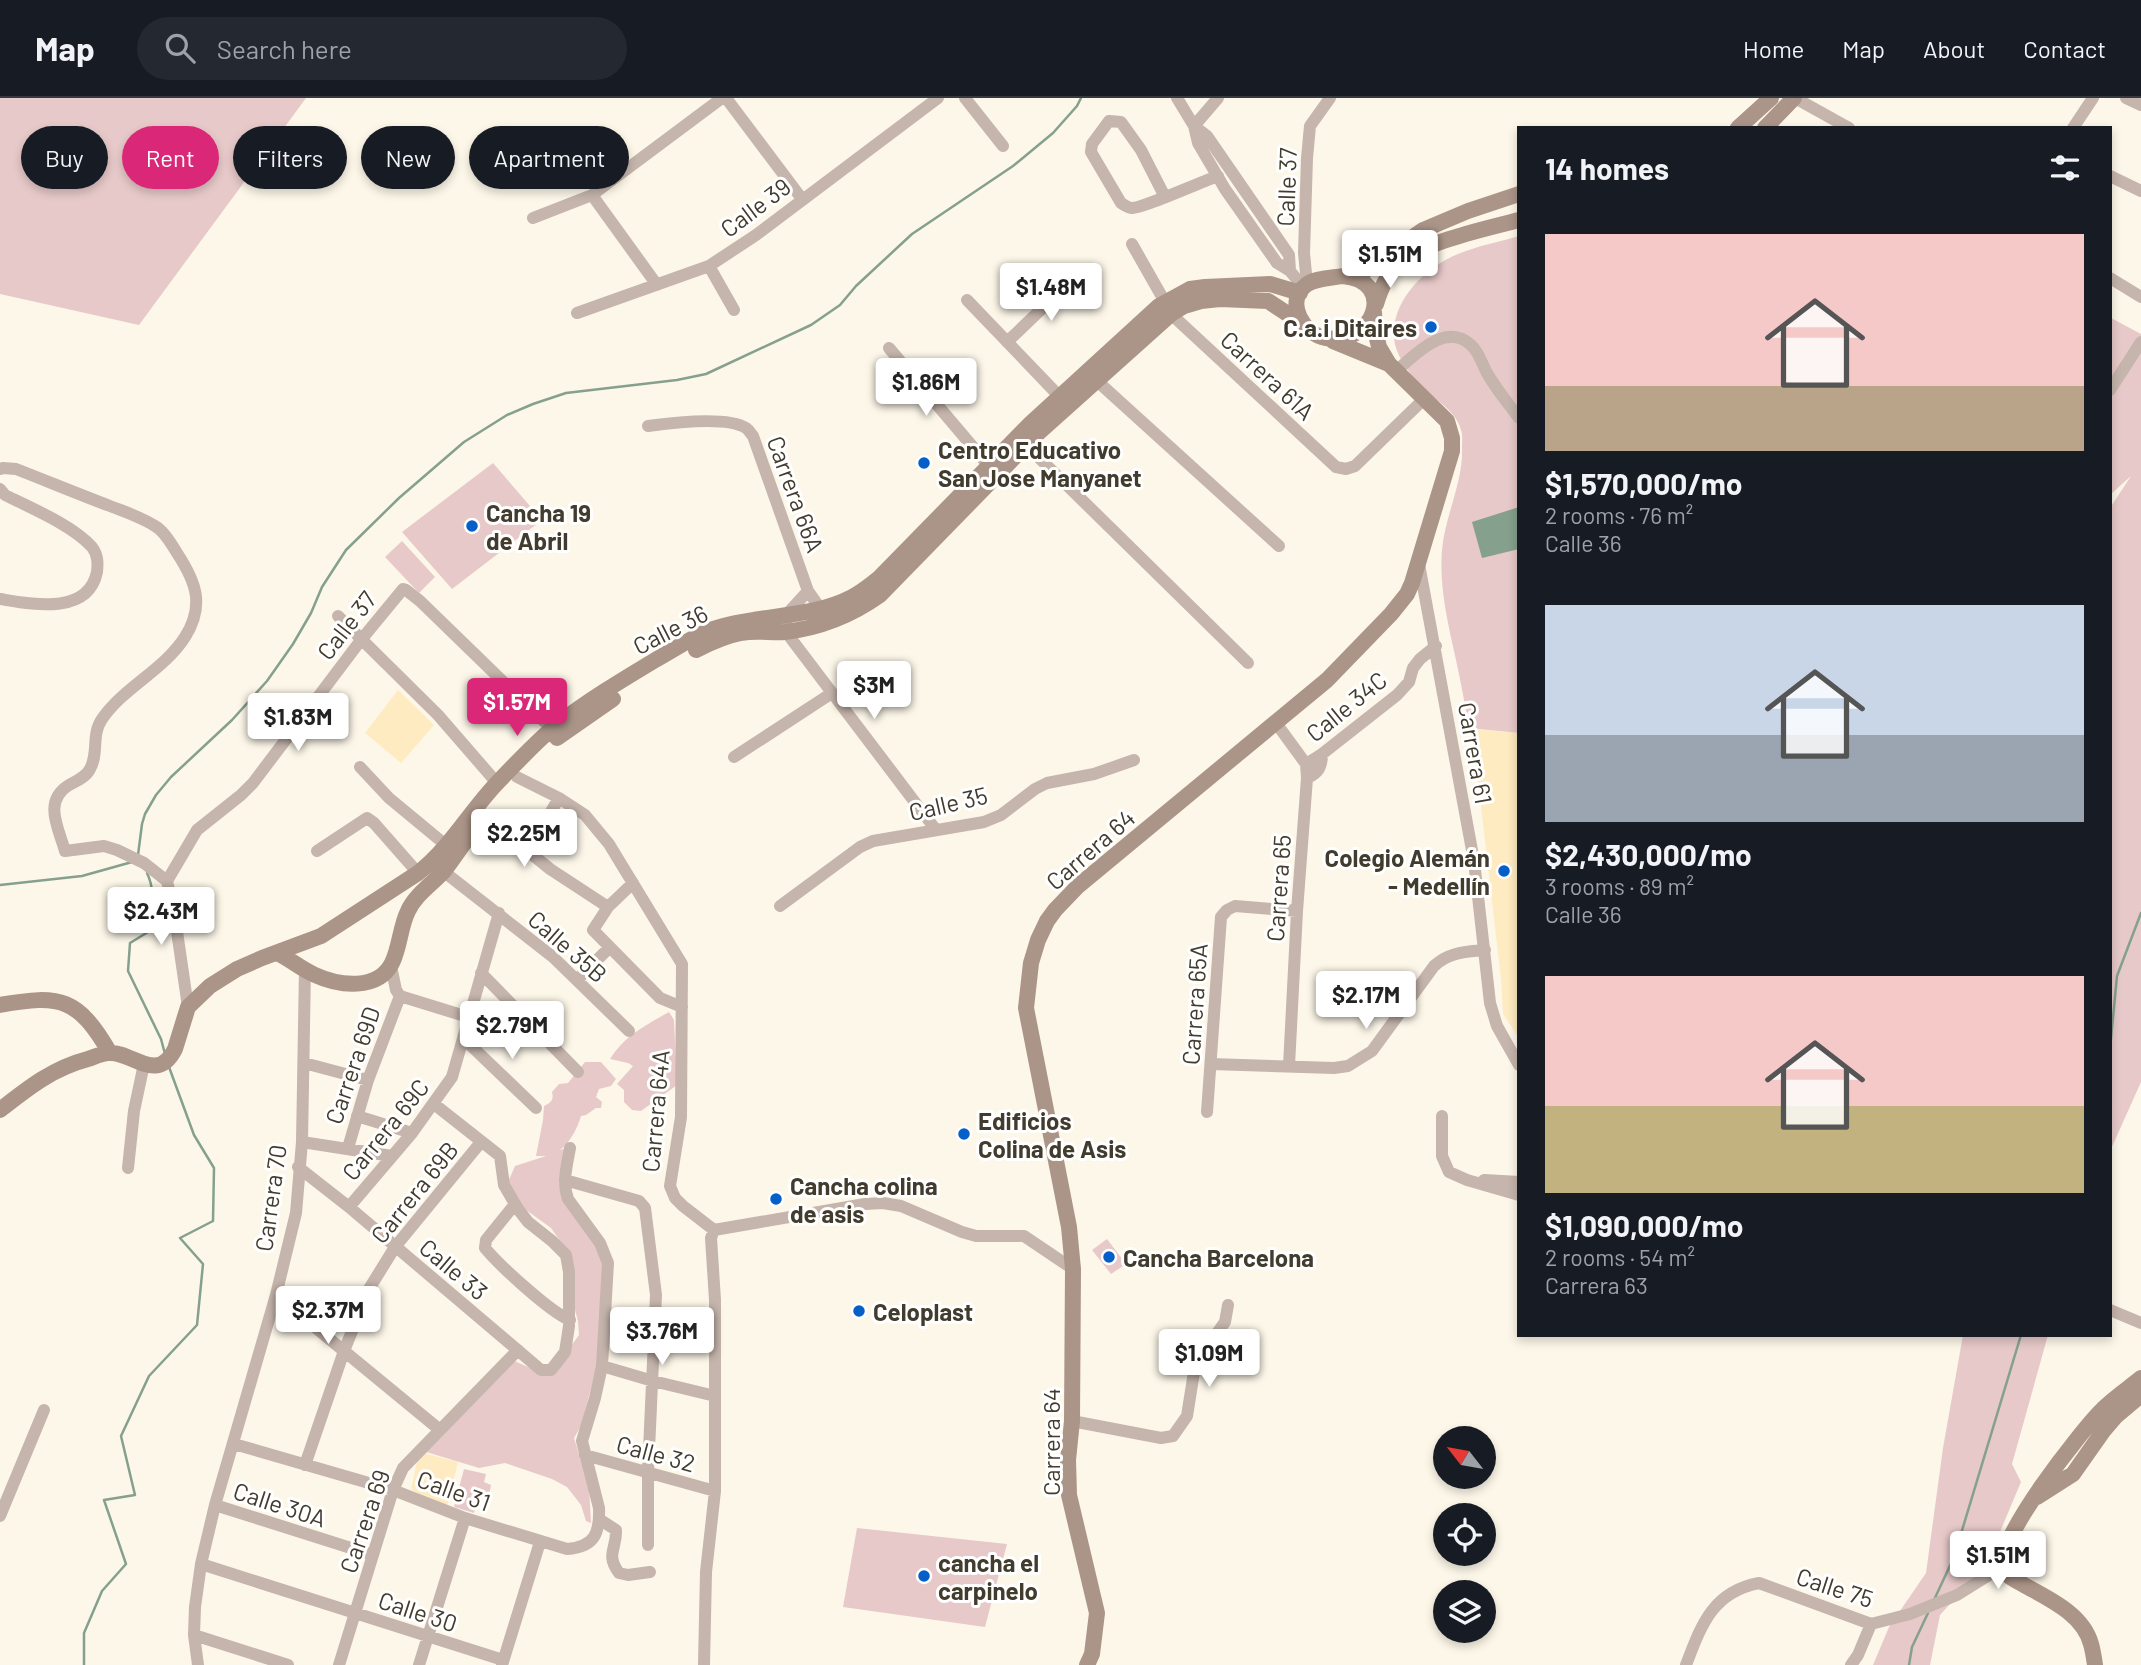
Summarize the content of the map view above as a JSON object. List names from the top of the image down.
{
  "streets": {
    "main road": ["Calle 36", "Carrera 64"],
    "street": [
      "Calle 37",
      "Calle 39",
      "Carrera 61A",
      "Carrera 66A",
      "Calle 34C",
      "Carrera 61",
      "Calle 35",
      "Carrera 65",
      "Calle 35B",
      "Carrera 65A",
      "Carrera 69D",
      "Carrera 64A",
      "Carrera 69C",
      "Carrera 69B",
      "Carrera 70",
      "Calle 33",
      "Calle 32",
      "Calle 31",
      "Calle 30A",
      "Carrera 69",
      "Calle 75",
      "Calle 30"
    ]
  },
  "crossings": [
    ["Calle 37", "Calle 36"],
    ["Calle 37", "Carrera 64"],
    ["Carrera 61A", "Calle 36"],
    ["Carrera 61A", "Carrera 64"],
    ["Carrera 66A", "Calle 36"],
    ["Calle 36", "Carrera 64"],
    ["Calle 36", "Calle 35B"],
    ["Calle 36", "Carrera 64A"],
    ["Calle 34C", "Carrera 61"],
    ["Calle 34C", "Carrera 65"],
    ["Carrera 61", "Carrera 64"],
    ["Carrera 65", "Carrera 65A"],
    ["Calle 35B", "Carrera 69C"],
    ["Carrera 69C", "Calle 33"],
    ["Carrera 69B", "Calle 33"],
    ["Carrera 69B", "Calle 31"],
    ["Carrera 70", "Calle 33"],
    ["Carrera 70", "Calle 31"],
    ["Carrera 70", "Calle 30A"],
    ["Carrera 70", "Calle 30"],
    ["Calle 33", "Carrera 69"],
    ["Calle 31", "Carrera 69"],
    ["Calle 30A", "Carrera 69"],
    ["Carrera 69", "Calle 30"]
  ],
  "places": [
    "C.a.i Ditaires",
    "Centro Educativo San Jose Manyanet",
    "Cancha 19 de Abril",
    "Colegio Alemán - Medellín",
    "Edificios Colina de Asis",
    "Cancha colina de asis",
    "Cancha Barcelona",
    "Celoplast",
    "cancha el carpinelo"
  ],
  "north": "top left",
  "page": {
    "header": "Map",
    "search": "Search here",
    "nav": [
      "Home",
      "Map",
      "About",
      "Contact"
    ],
    "chip": [
      "Buy",
      "Rent",
      "Filters",
      "New",
      "Apartment"
    ],
    "heading": "14 homes",
    "list": [
      {
        "name": "$1,570,000/mo",
        "note": "2 rooms · 76 m² · Calle 36"
      },
      {
        "name": "$2,430,000/mo",
        "note": "3 rooms · 89 m² · Calle 36"
      },
      {
        "name": "$1,090,000/mo",
        "note": "2 rooms · 54 m² · Carrera 63"
      }
    ],
    "price": [
      "$1.51M",
      "$1.48M",
      "$1.86M",
      "$3M",
      "$1.57M",
      "$1.83M",
      "$2.25M",
      "$2.43M",
      "$2.17M",
      "$2.79M",
      "$2.37M",
      "$3.76M",
      "$1.09M",
      "$1.51M"
    ]
  }
}
